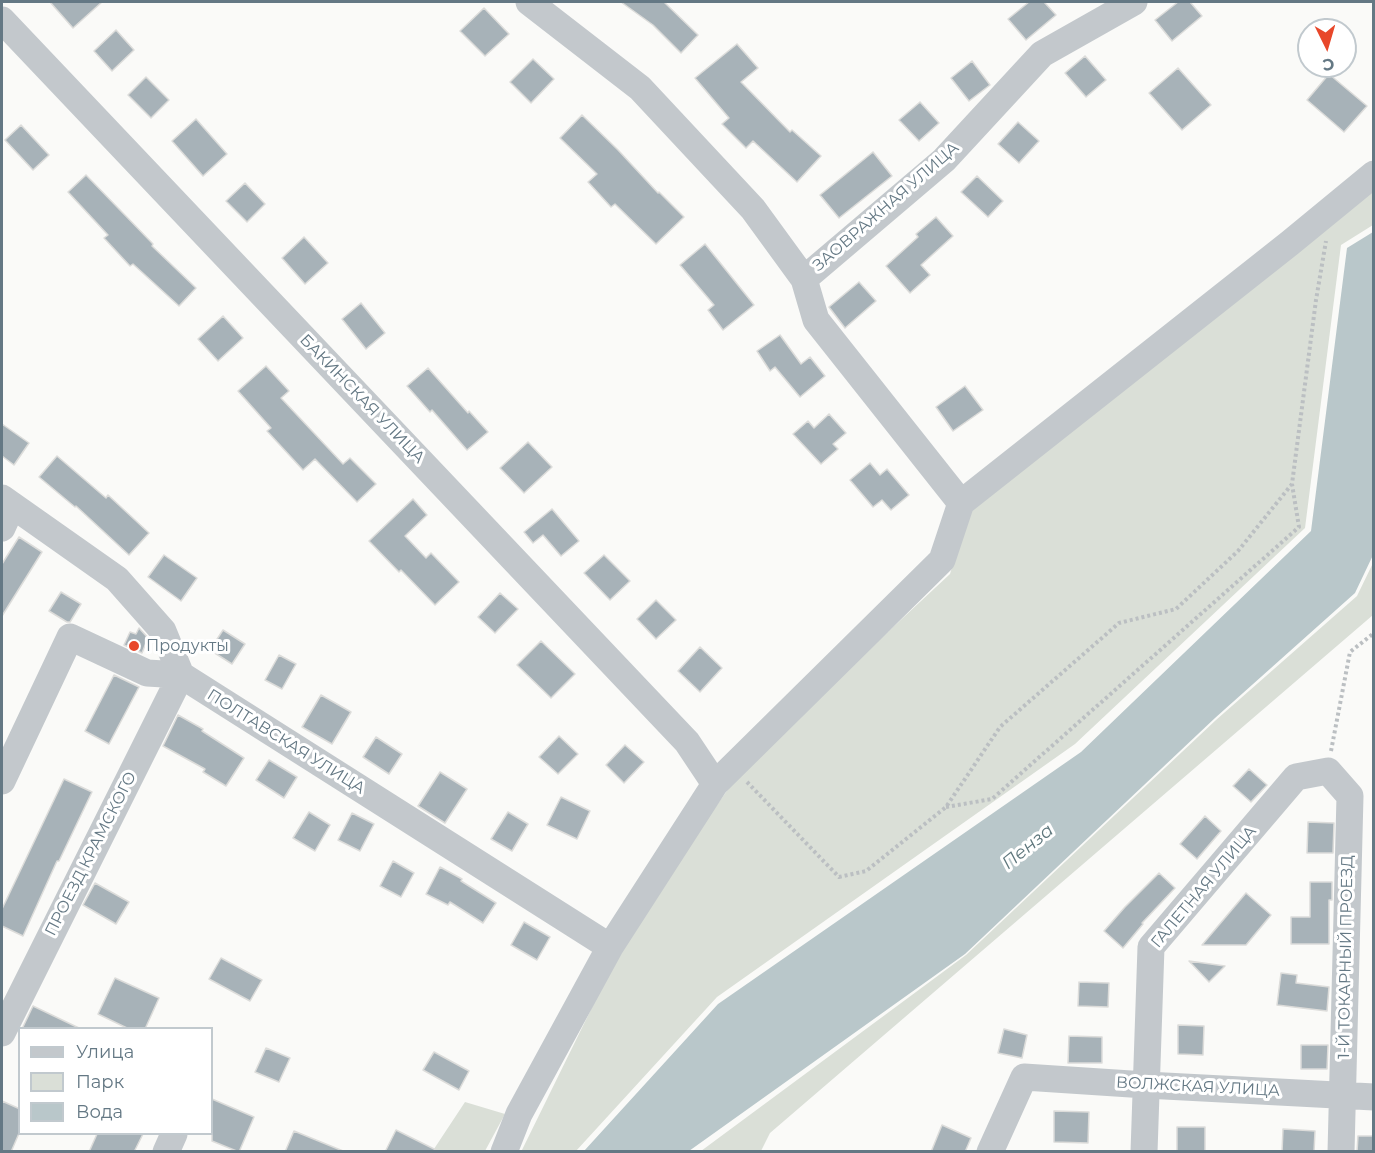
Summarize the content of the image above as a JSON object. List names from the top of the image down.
{
  "streets": {
    "street": [
      "ЗАОВРАЖНАЯ УЛИЦА",
      "БАКИНСКАЯ УЛИЦА",
      "ПОЛТАВСКАЯ УЛИЦА",
      "ПРОЕЗД КРАМСКОГО",
      "ГАЛЕТНАЯ УЛИЦА",
      "1-Й ТОКАРНЫЙ ПРОЕЗД",
      "ВОЛЖСКАЯ УЛИЦА"
    ]
  },
  "crossings": [
    ["ПОЛТАВСКАЯ УЛИЦА", "ПРОЕЗД КРАМСКОГО"],
    ["ГАЛЕТНАЯ УЛИЦА", "1-Й ТОКАРНЫЙ ПРОЕЗД"],
    ["ГАЛЕТНАЯ УЛИЦА", "ВОЛЖСКАЯ УЛИЦА"],
    ["1-Й ТОКАРНЫЙ ПРОЕЗД", "ВОЛЖСКАЯ УЛИЦА"]
  ],
  "water": ["Пенза"],
  "places": ["Продукты"],
  "legend": ["Улица", "Парк", "Вода"],
  "north": "bottom"
}
